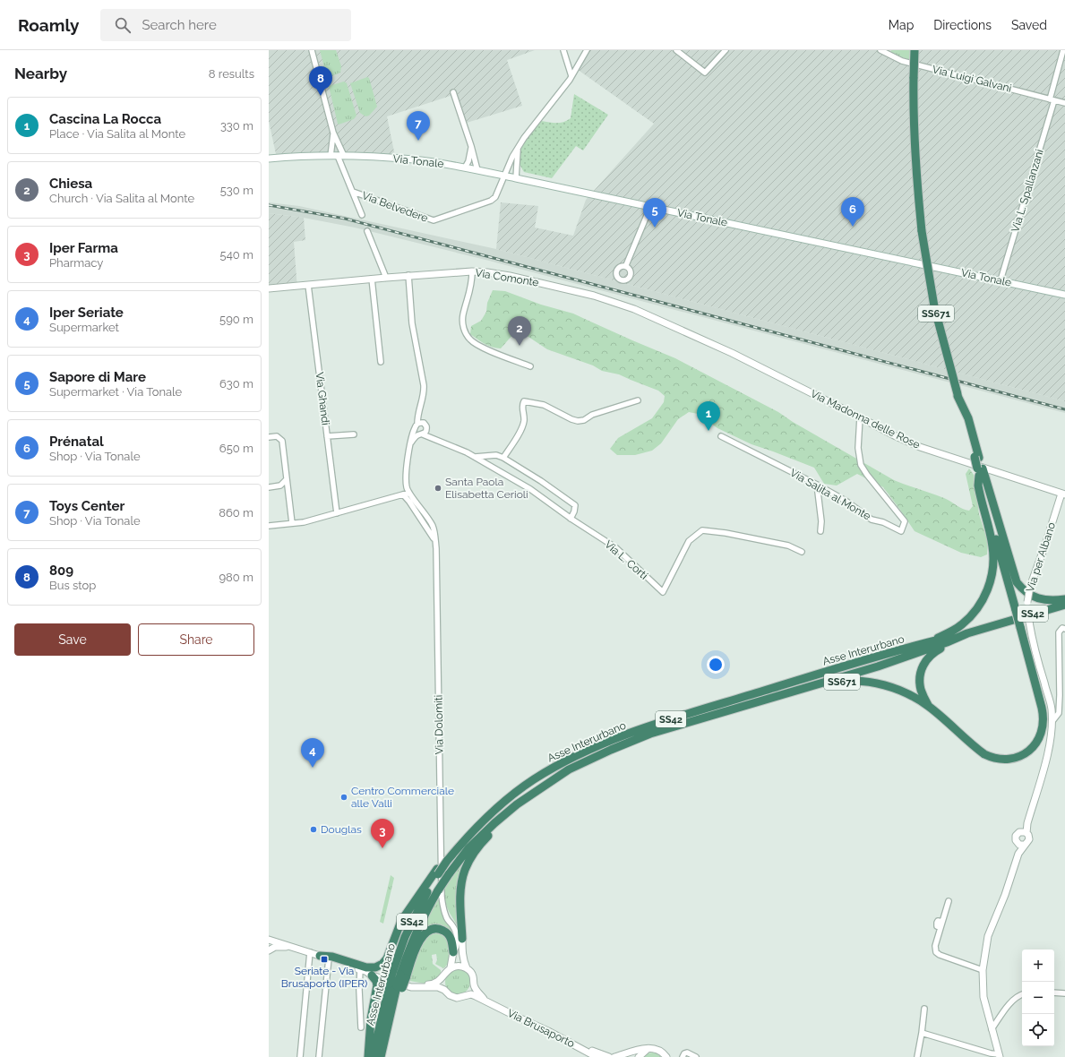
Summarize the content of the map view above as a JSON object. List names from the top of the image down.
{
  "streets": {
    "highway": ["SS671", "SS42", "Asse Interurbano"],
    "street": [
      "Via Luigi Galvani",
      "Via Tonale",
      "Via L. Spallanzani",
      "Via Belvedere",
      "Via Comonte",
      "Via Ghandi",
      "Via Madonna delle Rose",
      "Via Salita al Monte",
      "Via per Albano",
      "Via L. Corti",
      "Via Dolomiti",
      "Via Brusaporto"
    ]
  },
  "crossings": [
    ["Via Luigi Galvani", "Via L. Spallanzani"],
    ["Via Tonale", "Via L. Spallanzani"],
    ["Via Tonale", "Via Belvedere"],
    ["Via Comonte", "Via Ghandi"],
    ["Via Comonte", "Via Madonna delle Rose"],
    ["SS671", "SS42"],
    ["SS671", "Asse Interurbano"],
    ["Via Madonna delle Rose", "Via Salita al Monte"],
    ["Via Madonna delle Rose", "Via per Albano"],
    ["SS42", "Asse Interurbano"]
  ],
  "places": {
    "other": ["Santa Paola Elisabetta Cerioli", "Centro Commerciale alle Valli", "Douglas"],
    "transit": ["Seriate - Via Brusaporto (IPER)"]
  },
  "page": {
    "header": "Roamly",
    "search": "Search here",
    "nav": ["Map", "Directions", "Saved"],
    "heading": ["Nearby", "8 results"],
    "pins": [
      "8",
      "7",
      "6",
      "5",
      "2",
      "1",
      "4",
      "3"
    ],
    "list": [
      {
        "mark": "1",
        "name": "Cascina La Rocca",
        "note": "Place · Via Salita al Monte",
        "value": "330 m"
      },
      {
        "mark": "2",
        "name": "Chiesa",
        "note": "Church · Via Salita al Monte",
        "value": "530 m"
      },
      {
        "mark": "3",
        "name": "Iper Farma",
        "note": "Pharmacy",
        "value": "540 m"
      },
      {
        "mark": "4",
        "name": "Iper Seriate",
        "note": "Supermarket",
        "value": "590 m"
      },
      {
        "mark": "5",
        "name": "Sapore di Mare",
        "note": "Supermarket · Via Tonale",
        "value": "630 m"
      },
      {
        "mark": "6",
        "name": "Prénatal",
        "note": "Shop · Via Tonale",
        "value": "650 m"
      },
      {
        "mark": "7",
        "name": "Toys Center",
        "note": "Shop · Via Tonale",
        "value": "860 m"
      },
      {
        "mark": "8",
        "name": "809",
        "note": "Bus stop",
        "value": "980 m"
      }
    ],
    "buttons": ["Save", "Share"],
    "map_buttons": ["+", "−"]
  }
}
